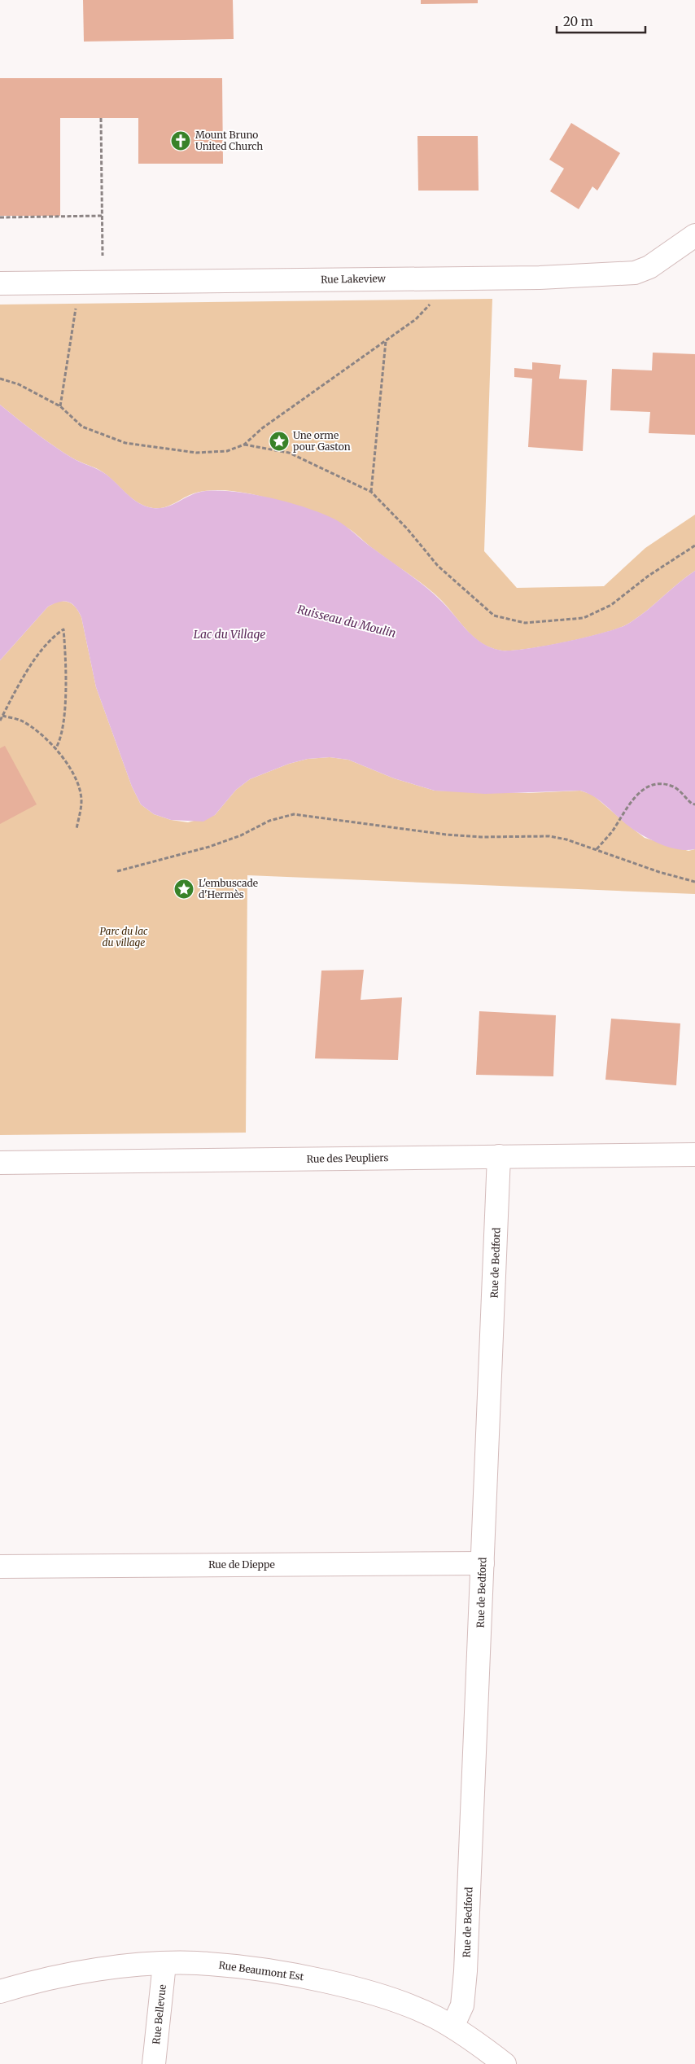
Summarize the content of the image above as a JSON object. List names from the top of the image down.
{
  "streets": {
    "street": [
      "Rue Lakeview",
      "Rue des Peupliers",
      "Rue de Bedford",
      "Rue de Dieppe",
      "Rue Beaumont Est",
      "Rue Bellevue"
    ]
  },
  "crossings": [
    ["Rue des Peupliers", "Rue de Bedford"],
    ["Rue de Bedford", "Rue de Dieppe"],
    ["Rue de Bedford", "Rue Beaumont Est"],
    ["Rue Beaumont Est", "Rue Bellevue"]
  ],
  "water": ["Ruisseau du Moulin", "Lac du Village"],
  "parks": ["Parc du lac du village"],
  "places": {
    "church": ["Mount Bruno United Church"],
    "place": ["Une orme pour Gaston", "L'embuscade d'Hermès"]
  },
  "scale_bar": "20 m"
}
